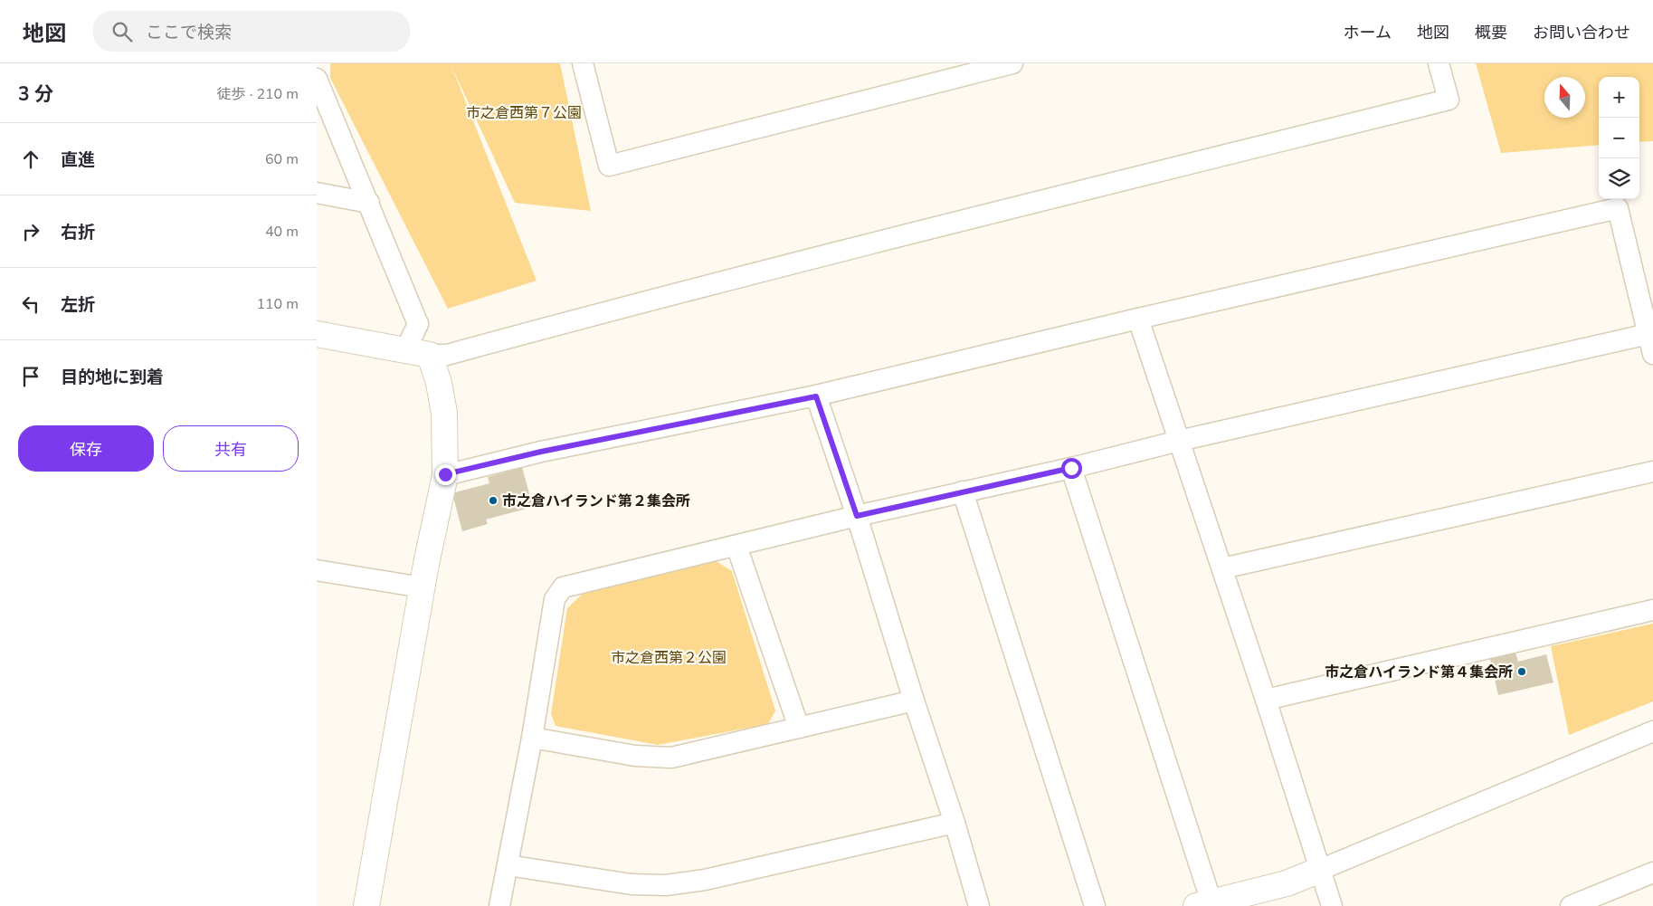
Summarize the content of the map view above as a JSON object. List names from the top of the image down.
{
  "parks": ["市之倉西第７公園", "市之倉西第２公園"],
  "places": ["市之倉ハイランド第２集会所", "市之倉ハイランド第４集会所"],
  "north": "top",
  "page": {
    "header": "地図",
    "search": "ここで検索",
    "nav": [
      "ホーム",
      "地図",
      "概要",
      "お問い合わせ"
    ],
    "heading": ["3 分", "徒歩 · 210 m"],
    "map_buttons": ["+", "−"],
    "list": [
      ["直進", "60 m"],
      ["右折", "40 m"],
      ["左折", "110 m"],
      "目的地に到着"
    ],
    "buttons": ["保存", "共有"]
  }
}
